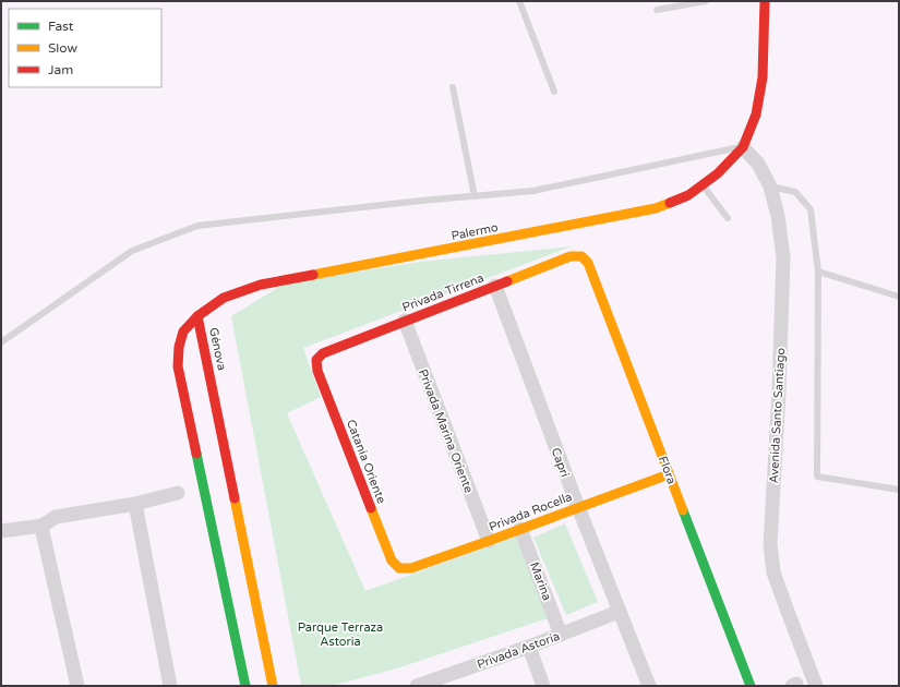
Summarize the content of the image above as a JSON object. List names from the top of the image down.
{
  "streets": {
    "street": [
      "Palermo",
      "Privada Tirrena",
      "Génova",
      "Avenida Santo Santiago",
      "Privada Marina Oriente",
      "Catania Oriente",
      "Capri",
      "Flora",
      "Privada Rocella",
      "Marina",
      "Privada Astoria"
    ]
  },
  "crossings": [
    ["Palermo", "Génova"],
    ["Palermo", "Avenida Santo Santiago"],
    ["Privada Tirrena", "Privada Marina Oriente"],
    ["Privada Tirrena", "Catania Oriente"],
    ["Privada Tirrena", "Capri"],
    ["Privada Tirrena", "Flora"],
    ["Privada Marina Oriente", "Privada Rocella"],
    ["Catania Oriente", "Privada Rocella"],
    ["Capri", "Privada Rocella"],
    ["Capri", "Privada Astoria"],
    ["Flora", "Privada Rocella"],
    ["Privada Rocella", "Marina"],
    ["Marina", "Privada Astoria"]
  ],
  "parks": ["Parque Terraza Astoria"],
  "legend": ["Fast", "Slow", "Jam"]
}
